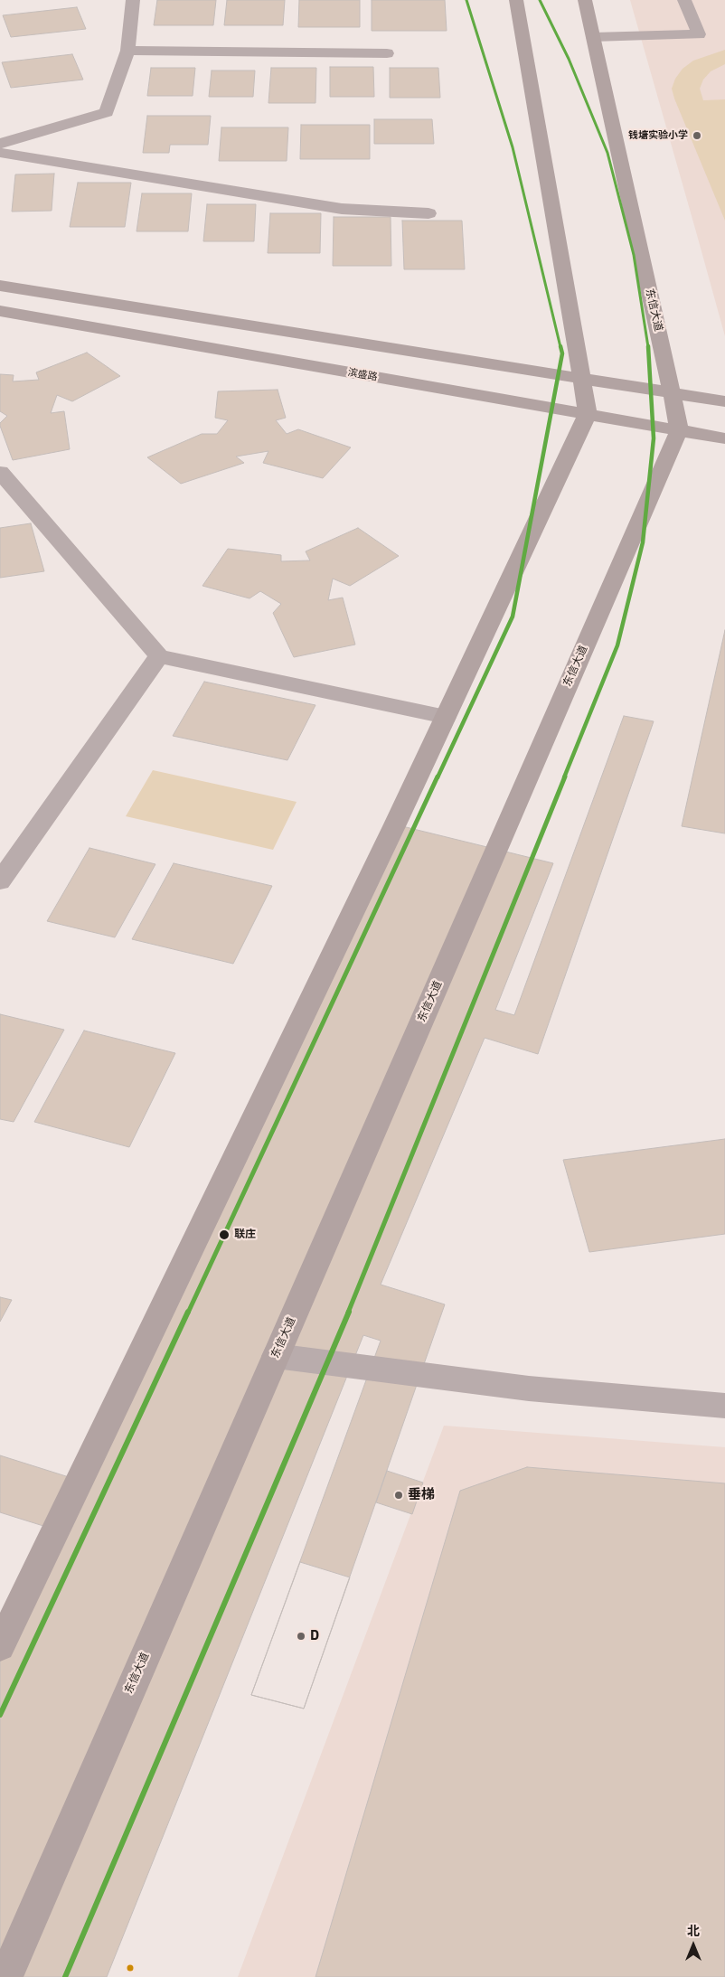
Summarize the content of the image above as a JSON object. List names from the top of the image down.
{
  "streets": {
    "main road": ["东信大道", "滨盛路"]
  },
  "crossings": [
    ["东信大道", "滨盛路"]
  ],
  "places": [
    "钱塘实验小学",
    "联庄",
    "垂梯",
    "D"
  ],
  "north": "top"
}
